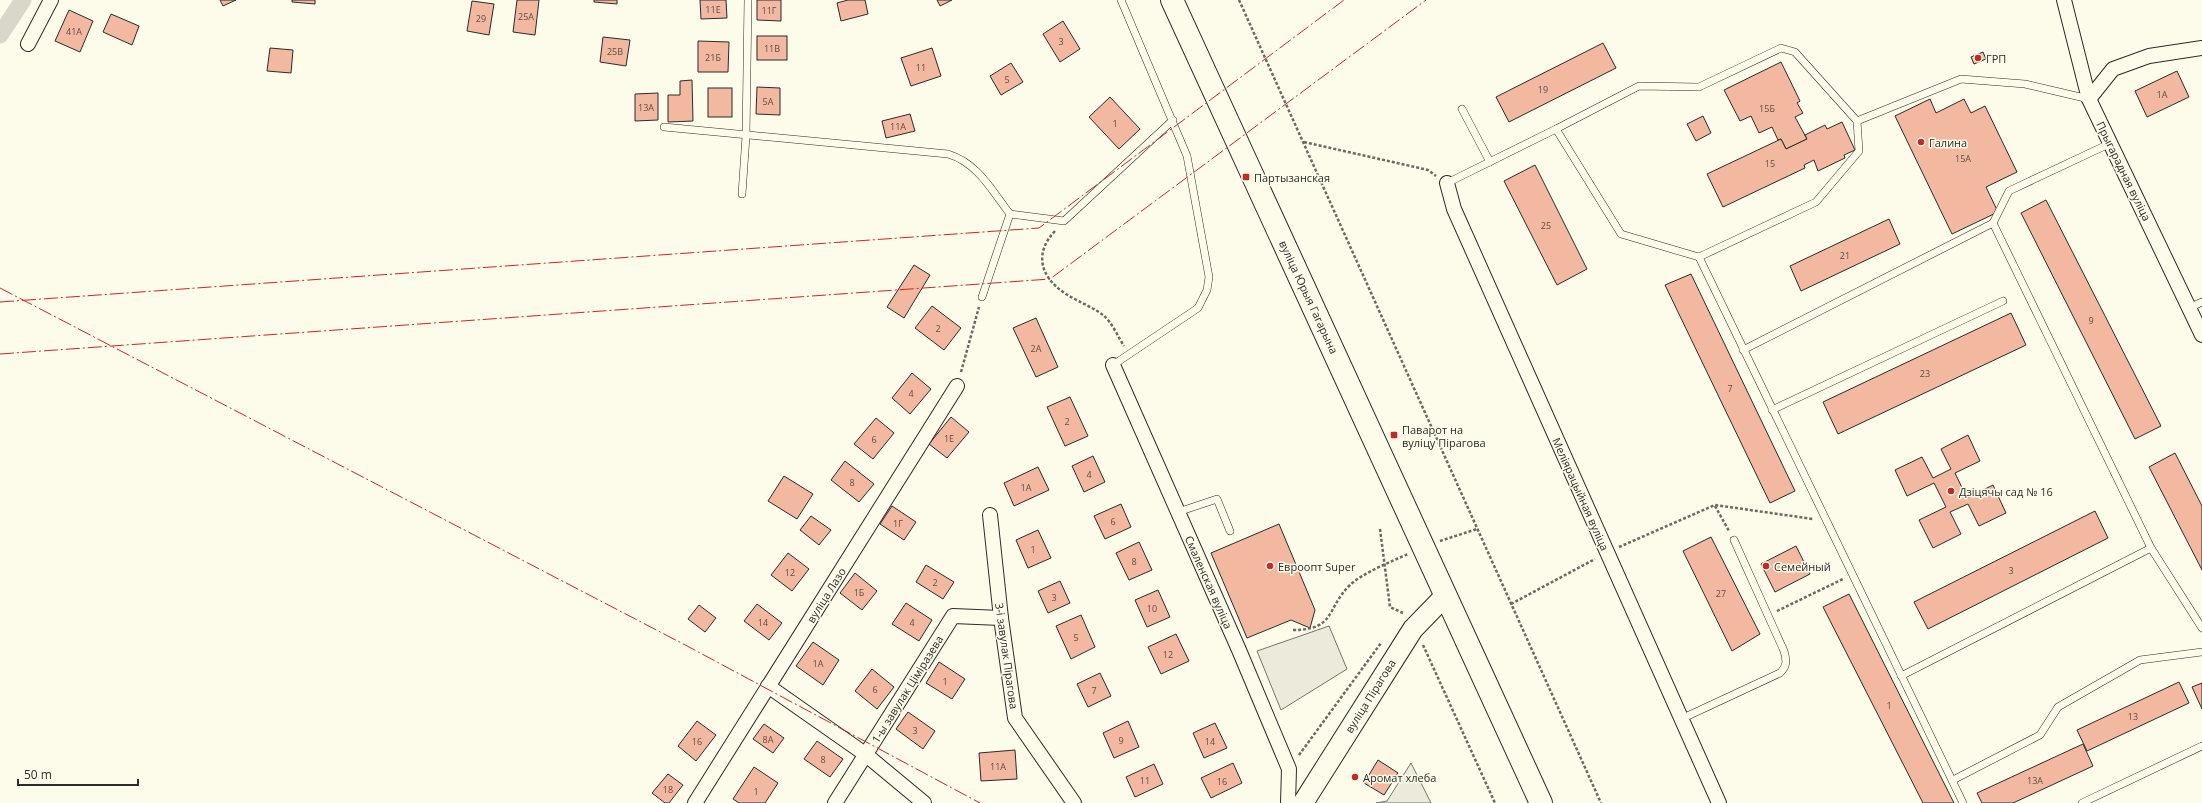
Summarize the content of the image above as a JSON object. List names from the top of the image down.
{
  "streets": {
    "main road": ["вуліца Юрыя Гагарына", "вуліца Пірагова"],
    "street": [
      "Прыгарадная вуліца",
      "Меліярацыйная вуліца",
      "Смаленская вуліца",
      "вуліца Лазо",
      "3-і завулак Пірагова",
      "1-ы завулак Ціміразева"
    ]
  },
  "crossings": [
    ["вуліца Юрыя Гагарына", "вуліца Пірагова"],
    ["3-і завулак Пірагова", "1-ы завулак Ціміразева"]
  ],
  "places": {
    "other": [
      "ГРП",
      "Галина",
      "Дзіцячы сад № 16",
      "Евроопт Super",
      "Семейный",
      "Аромат хлеба"
    ],
    "transit": ["Партызанская", "Паварот на вуліцу Пірагова"]
  },
  "house_numbers": [
    "11Е",
    "11Г",
    "25А",
    "29",
    "41А",
    "3",
    "11В",
    "25В",
    "21Б",
    "11",
    "5",
    "19",
    "1А",
    "5А",
    "13А",
    "15Б",
    "1",
    "11А",
    "15А",
    "15",
    "25",
    "21",
    "9",
    "2",
    "2А",
    "23",
    "7",
    "4",
    "2",
    "1Е",
    "6",
    "4",
    "8",
    "1А",
    "6",
    "1Г",
    "1",
    "8",
    "3",
    "12",
    "2",
    "1Б",
    "27",
    "3",
    "10",
    "14",
    "4",
    "5",
    "12",
    "1А",
    "1",
    "6",
    "7",
    "1",
    "13",
    "3",
    "8А",
    "9",
    "16",
    "14",
    "8",
    "11А",
    "11",
    "13А",
    "16",
    "18",
    "1"
  ],
  "scale_bar": "50 m"
}
